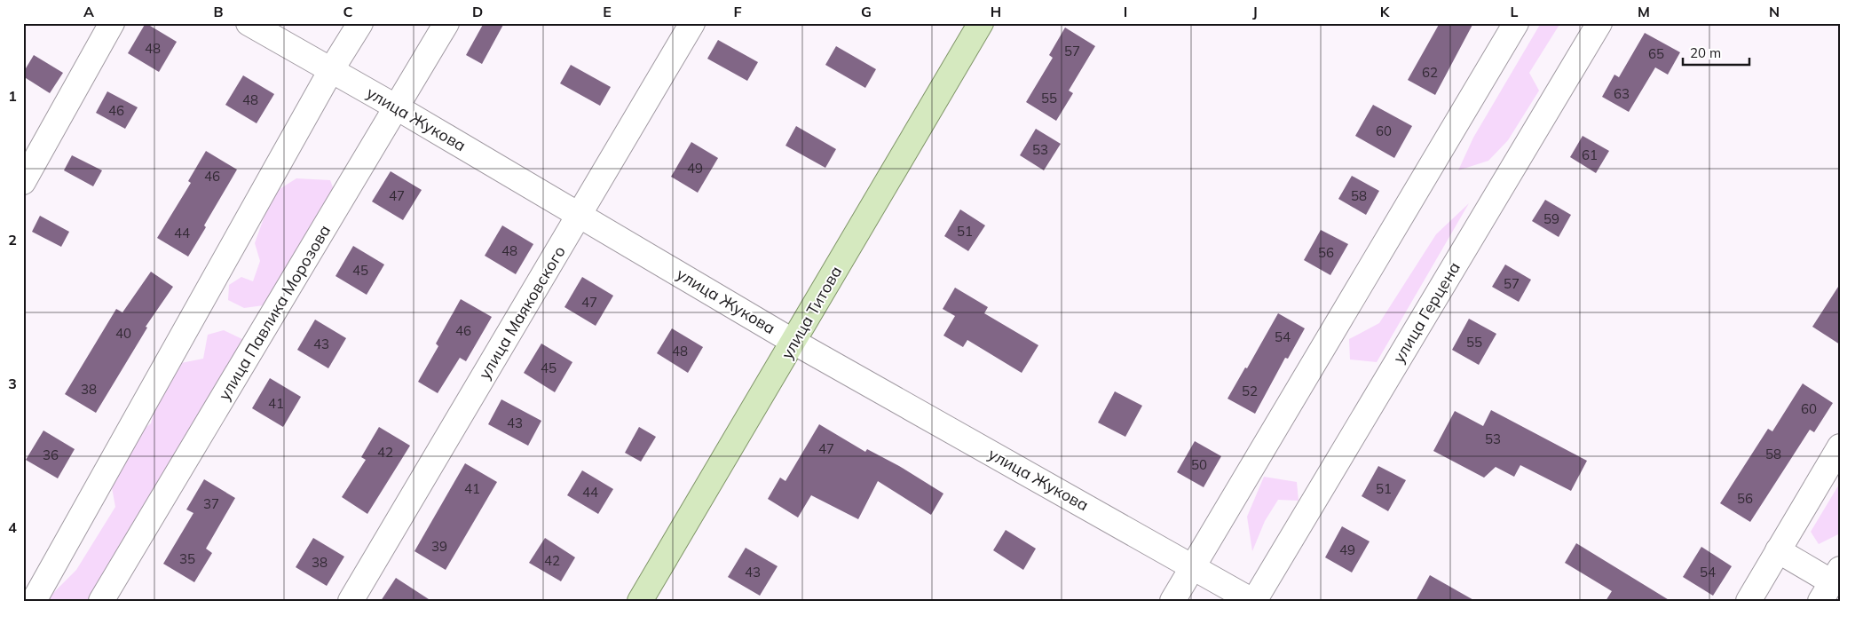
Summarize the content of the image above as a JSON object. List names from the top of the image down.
{
  "streets": {
    "main road": ["улица Титова"],
    "street": [
      "улица Жукова",
      "улица Павлика Морозова",
      "улица Маяковского",
      "улица Герцена"
    ]
  },
  "crossings": [
    ["улица Жукова", "улица Павлика Морозова"],
    ["улица Жукова", "улица Маяковского"],
    ["улица Жукова", "улица Титова"],
    ["улица Жукова", "улица Герцена"]
  ],
  "house_numbers": [
    "48",
    "57",
    "65",
    "62",
    "63",
    "55",
    "48",
    "46",
    "60",
    "53",
    "61",
    "49",
    "46",
    "47",
    "58",
    "59",
    "51",
    "44",
    "48",
    "56",
    "45",
    "57",
    "47",
    "46",
    "40",
    "54",
    "55",
    "43",
    "48",
    "45",
    "38",
    "52",
    "41",
    "60",
    "43",
    "53",
    "47",
    "42",
    "58",
    "36",
    "50",
    "41",
    "51",
    "44",
    "56",
    "37",
    "39",
    "49",
    "35",
    "42",
    "38",
    "43",
    "54"
  ],
  "scale_bar": "20 m",
  "grid": {
    "columns": [
      "A",
      "B",
      "C",
      "D",
      "E",
      "F",
      "G",
      "H",
      "I",
      "J",
      "K",
      "L",
      "M",
      "N"
    ],
    "rows": [
      "1",
      "2",
      "3",
      "4"
    ]
  }
}
